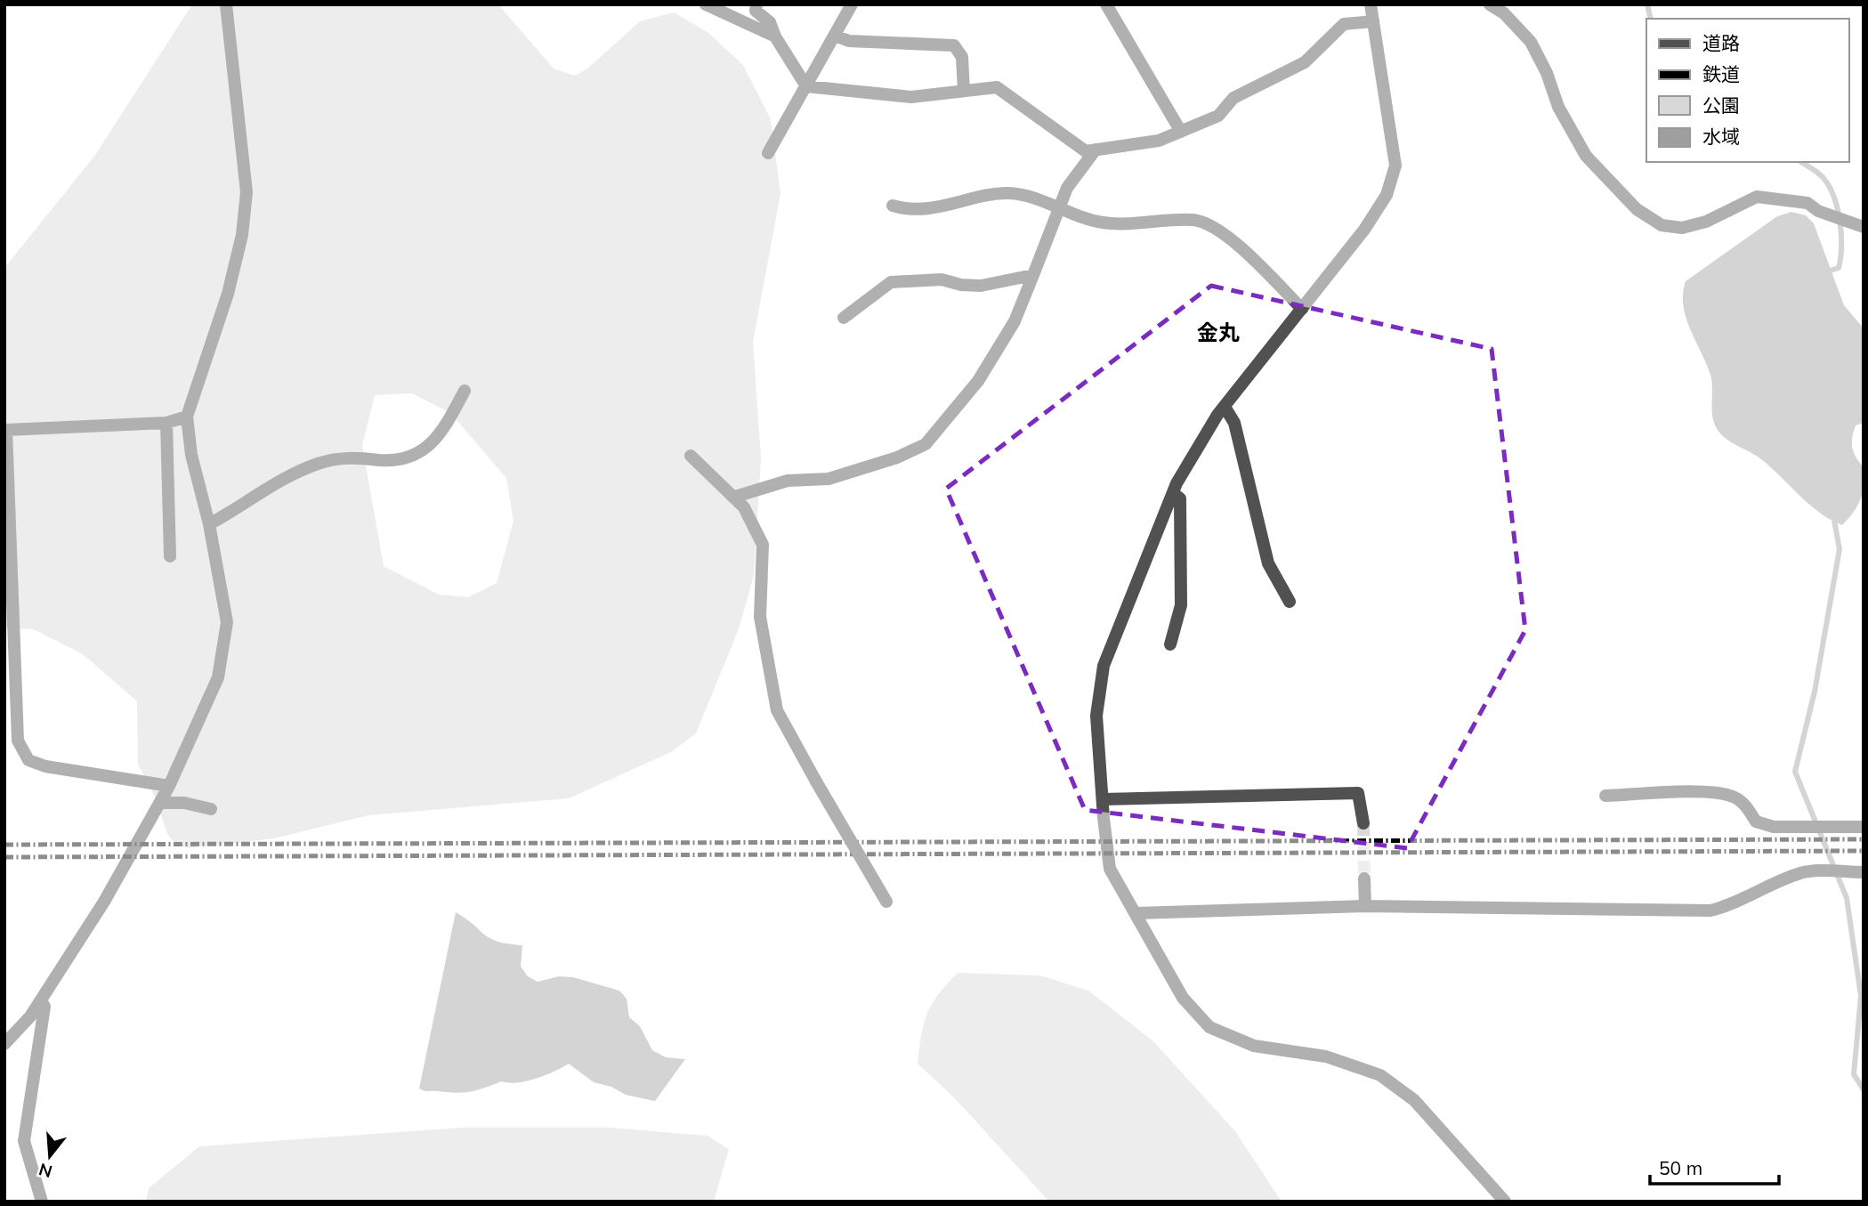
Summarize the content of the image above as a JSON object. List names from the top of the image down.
{
  "districts": ["金丸"],
  "legend": [
    "道路",
    "鉄道",
    "公園",
    "水域"
  ],
  "scale_bar": "50 m",
  "north": "bottom"
}
